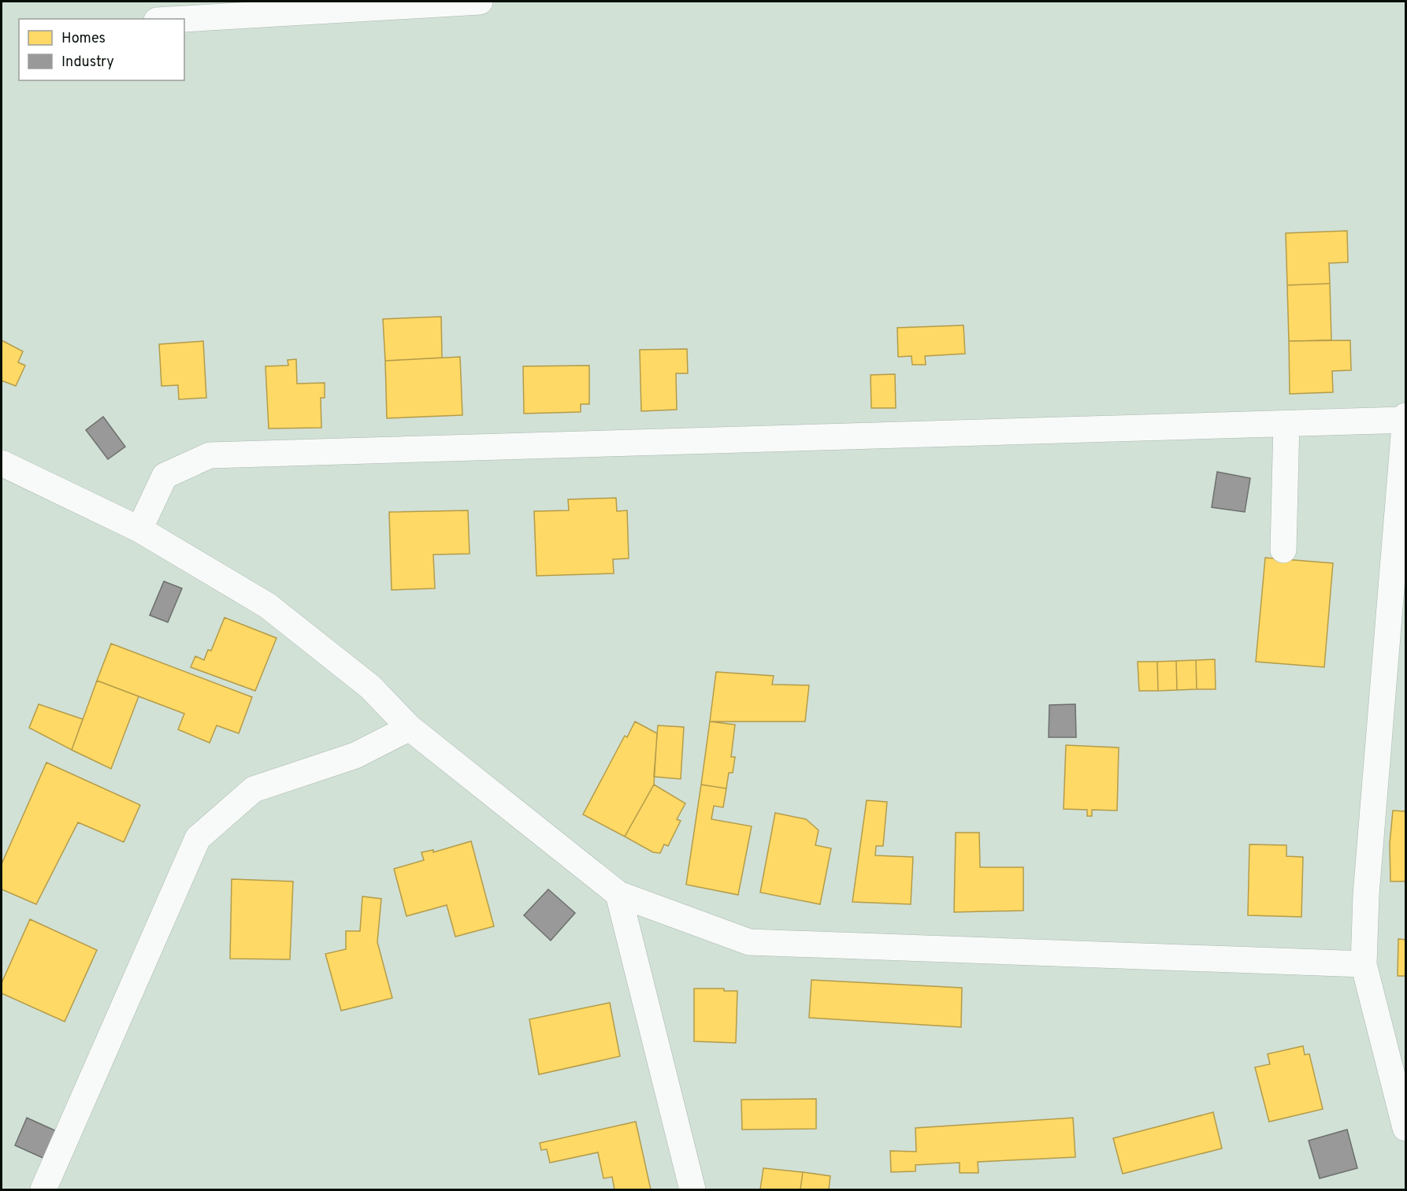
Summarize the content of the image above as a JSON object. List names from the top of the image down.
{
  "legend": ["Homes", "Industry"]
}
